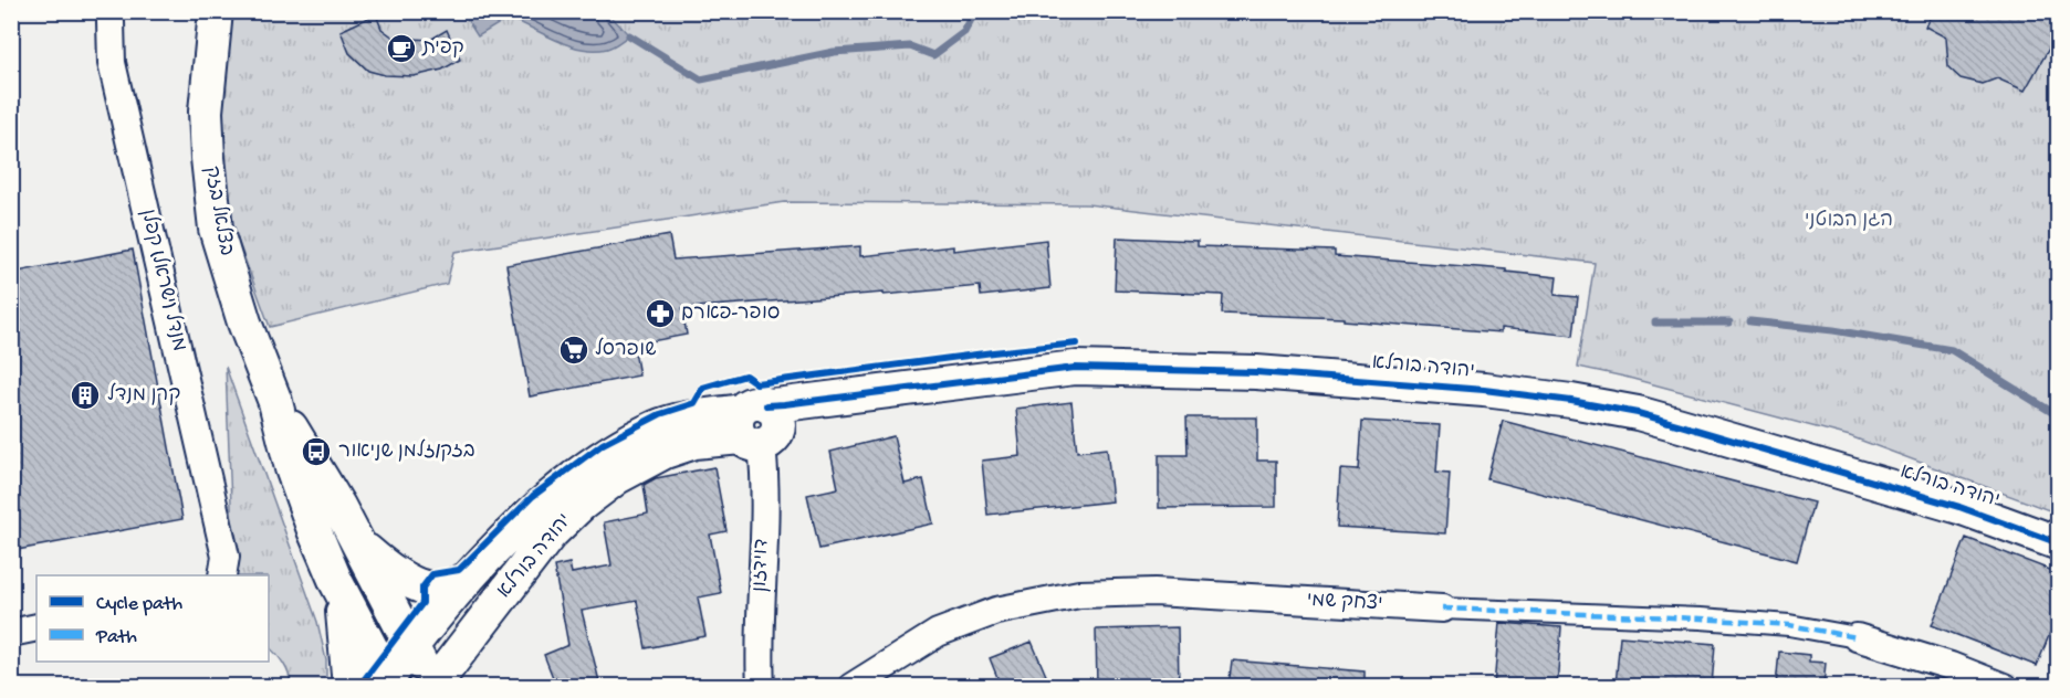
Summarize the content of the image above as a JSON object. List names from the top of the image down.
{
  "streets": {
    "street": [
      "בצלאל בזק",
      "מנדל (ישראל) קפלן",
      "יהודה בורלא",
      "דוידזון",
      "יצחק שמי"
    ]
  },
  "crossings": [
    ["בצלאל בזק", "יהודה בורלא"],
    ["יהודה בורלא", "דוידזון"]
  ],
  "parks": ["הגן הבוטני"],
  "places": {
    "cafe": ["קפית"],
    "pharmacy": ["סופר-פארם"],
    "supermarket": ["שופרסל"],
    "building": ["קרן מנדל"],
    "bus stop": ["בזק/זלמן שניאור"]
  },
  "legend": ["Cycle path", "Path"]
}
